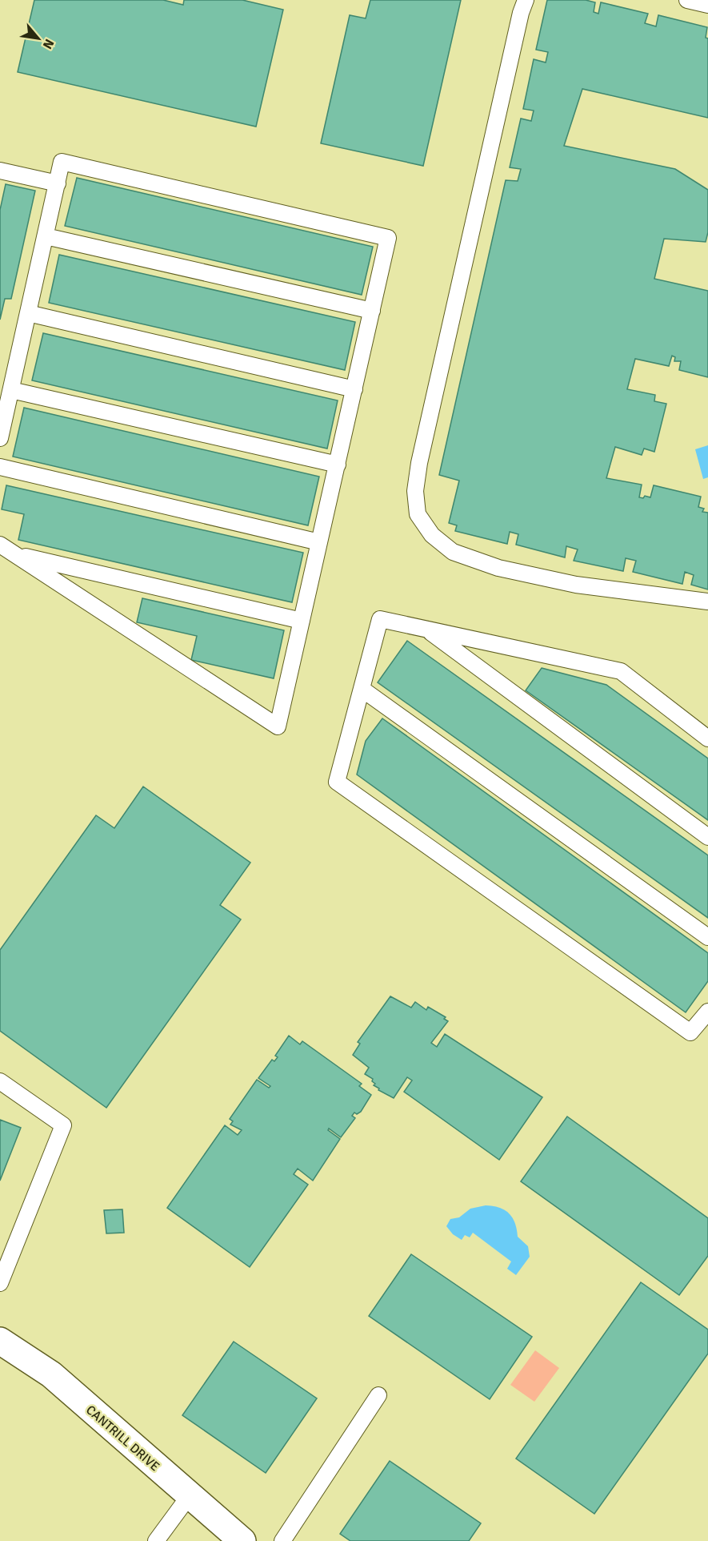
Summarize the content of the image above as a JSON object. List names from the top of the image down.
{
  "streets": {
    "street": ["CANTRILL DRIVE"]
  },
  "north": "bottom right"
}
